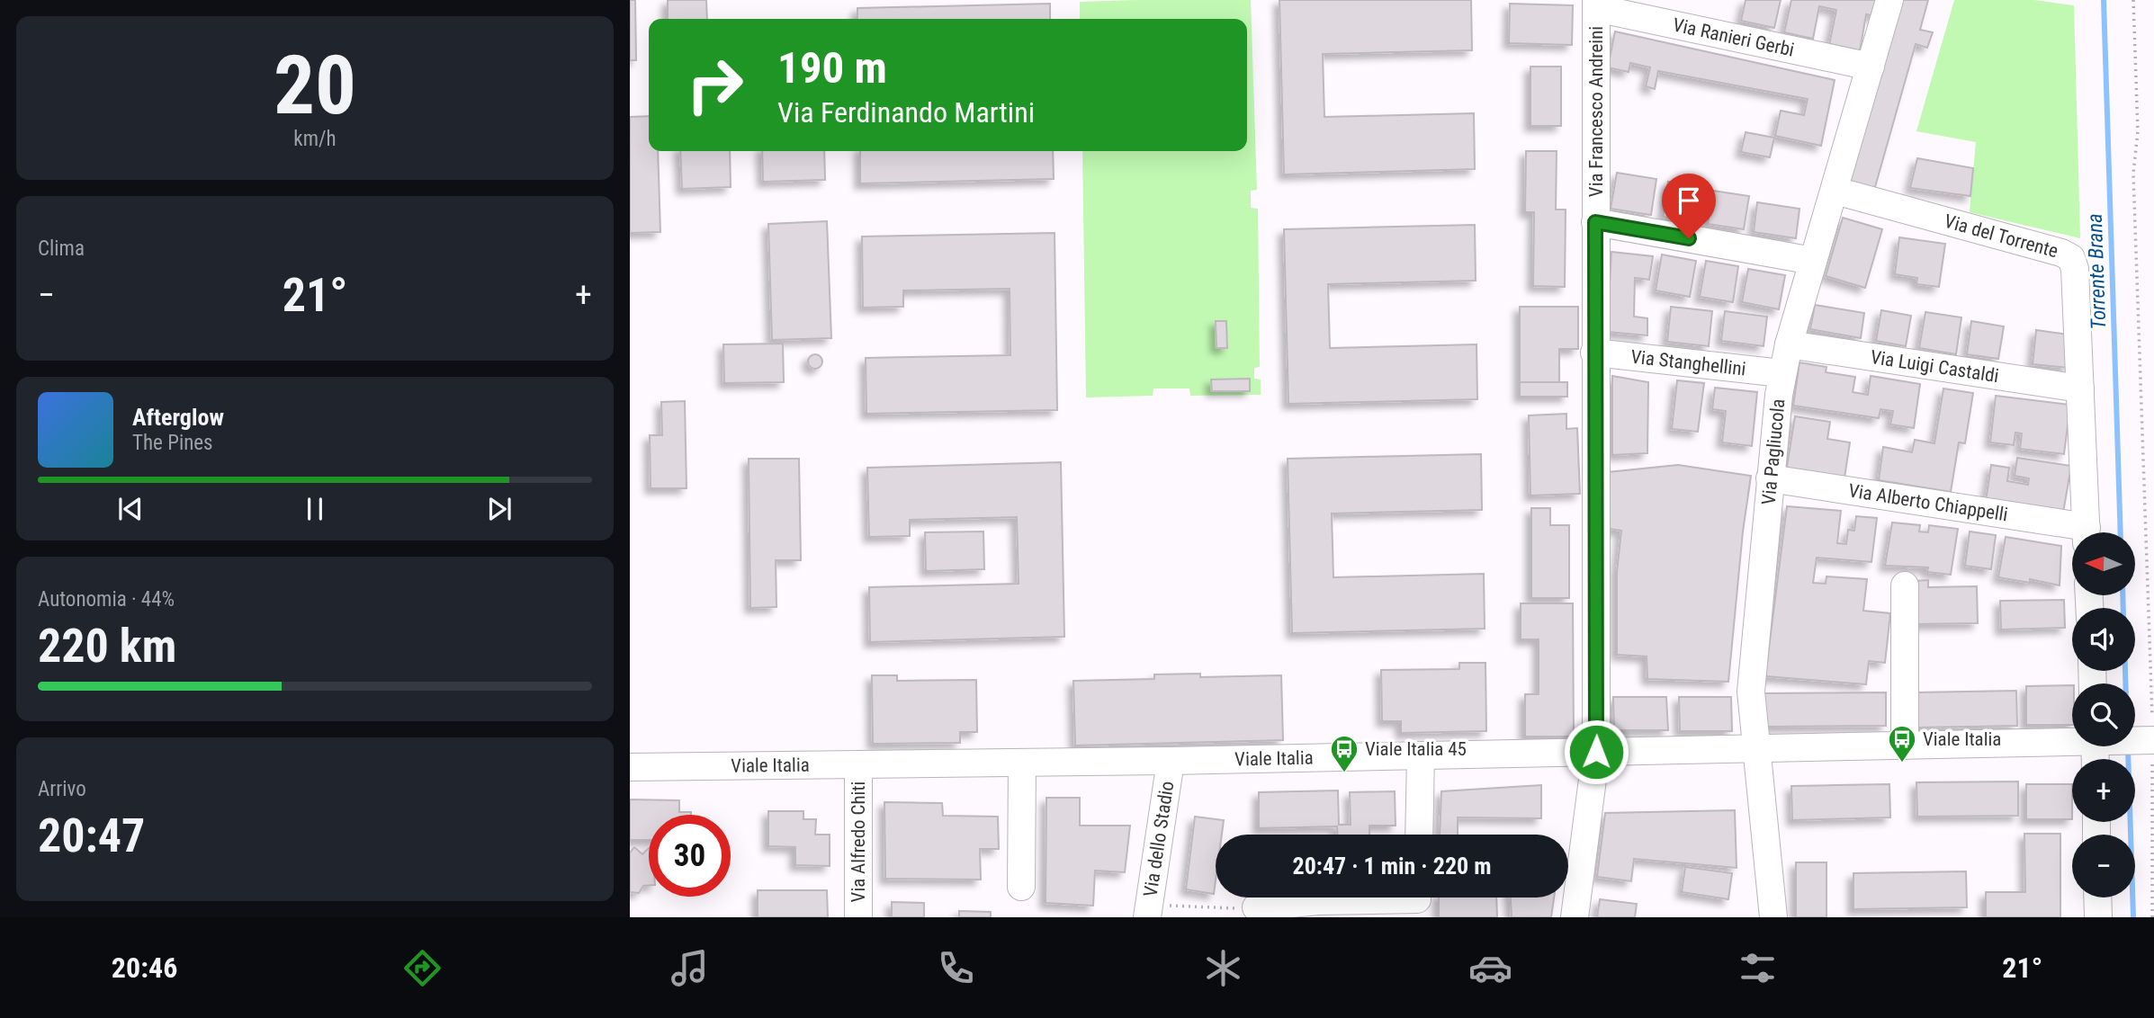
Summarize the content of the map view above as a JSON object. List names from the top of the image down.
{
  "streets": {
    "street": [
      "Via Ranieri Gerbi",
      "Via Francesco Andreini",
      "Via del Torrente",
      "Via Stanghellini",
      "Via Luigi Castaldi",
      "Via Pagliucola",
      "Via Alberto Chiappelli",
      "Viale Italia",
      "Via dello Stadio",
      "Via Alfredo Chiti"
    ]
  },
  "crossings": [
    ["Via Ranieri Gerbi", "Via Francesco Andreini"],
    ["Via Ranieri Gerbi", "Via Pagliucola"],
    ["Via Francesco Andreini", "Via Stanghellini"],
    ["Via Francesco Andreini", "Viale Italia"],
    ["Via del Torrente", "Via Luigi Castaldi"],
    ["Via del Torrente", "Via Pagliucola"],
    ["Via Stanghellini", "Via Pagliucola"],
    ["Via Luigi Castaldi", "Via Pagliucola"],
    ["Via Pagliucola", "Via Alberto Chiappelli"],
    ["Via Pagliucola", "Viale Italia"],
    ["Viale Italia", "Via dello Stadio"],
    ["Viale Italia", "Via Alfredo Chiti"]
  ],
  "water": ["Torrente Brana"],
  "places": {
    "bus stop": ["Viale Italia", "Viale Italia 45"]
  },
  "north": "left",
  "page": {
    "tile": [
      ["20", "km/h"],
      "Clima",
      ["Autonomia · 44%", "220 km"],
      ["Arrivo", "20:47"]
    ],
    "turn": ["190 m", "Via Ferdinando Martini"],
    "heat": ["−", "21°", "+"],
    "song": ["Afterglow", "The Pines"],
    "map_buttons": ["+", "−"],
    "limit": "30",
    "trip": "20:47 · 1 min · 220 m",
    "tabs": ["20:46", "21°"]
  }
}
